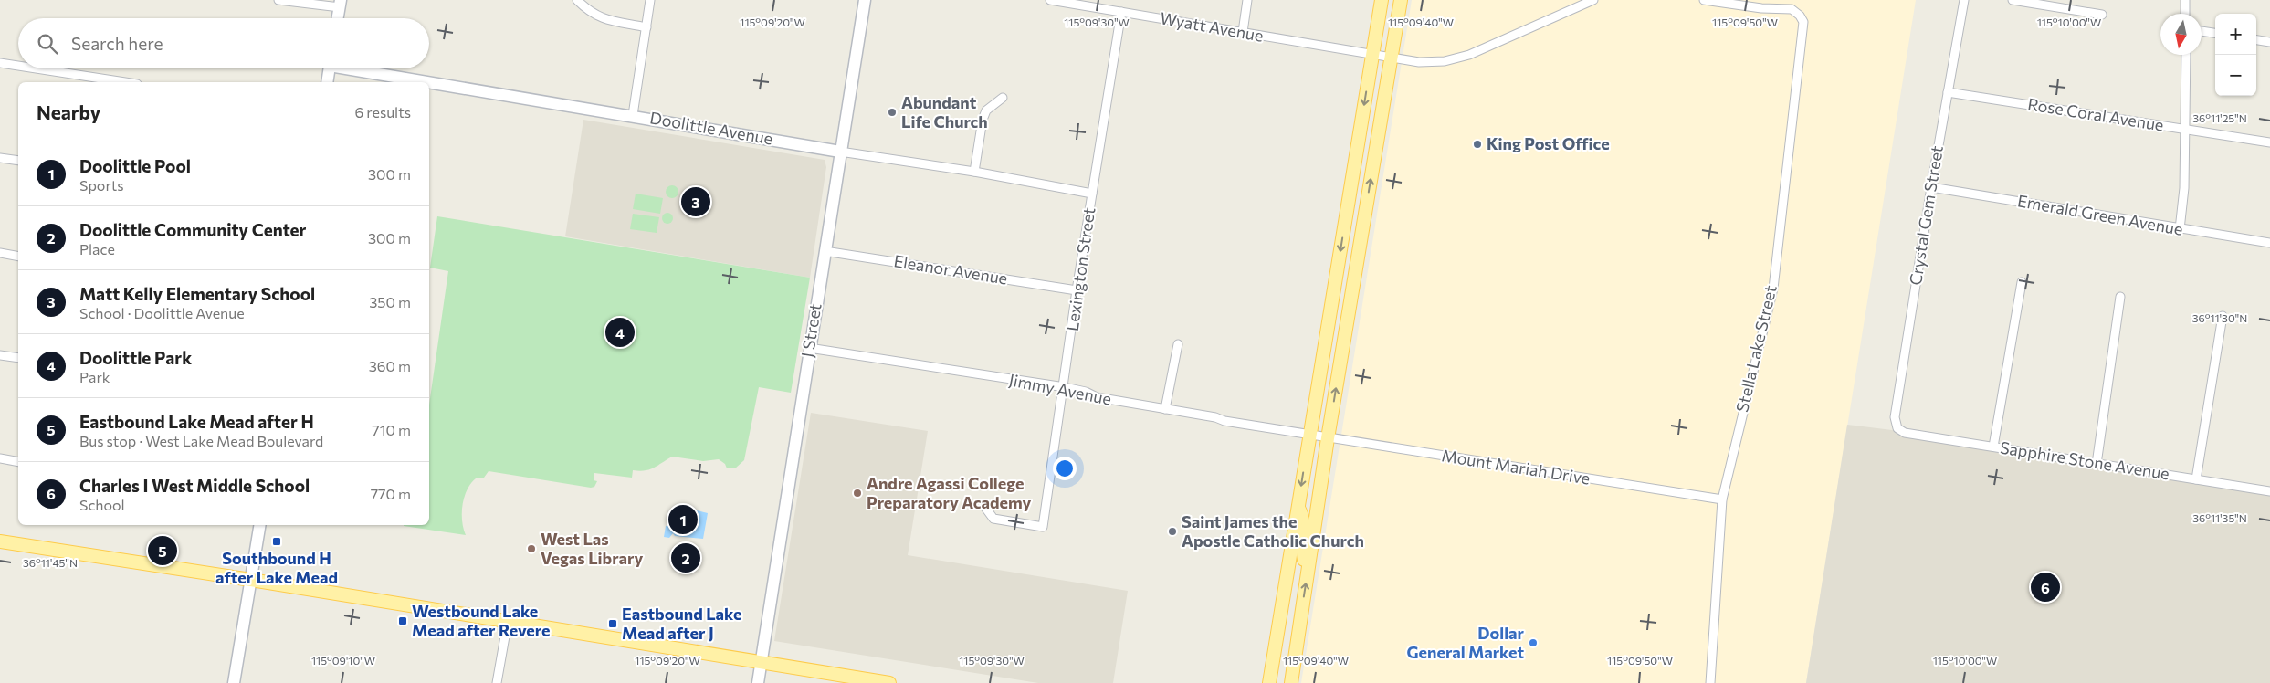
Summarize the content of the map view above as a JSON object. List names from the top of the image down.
{
  "streets": {
    "street": [
      "Wyatt Avenue",
      "Rose Coral Avenue",
      "Doolittle Avenue",
      "Crystal Gem Street",
      "Emerald Green Avenue",
      "Lexington Street",
      "Eleanor Avenue",
      "J Street",
      "Stella Lake Street",
      "Jimmy Avenue",
      "Sapphire Stone Avenue",
      "Mount Mariah Drive"
    ]
  },
  "crossings": [
    ["Wyatt Avenue", "Lexington Street"],
    ["Rose Coral Avenue", "Crystal Gem Street"],
    ["Doolittle Avenue", "Lexington Street"],
    ["Doolittle Avenue", "J Street"],
    ["Crystal Gem Street", "Emerald Green Avenue"],
    ["Crystal Gem Street", "Sapphire Stone Avenue"],
    ["Lexington Street", "Eleanor Avenue"],
    ["Lexington Street", "Jimmy Avenue"],
    ["Eleanor Avenue", "J Street"],
    ["J Street", "Jimmy Avenue"],
    ["Stella Lake Street", "Mount Mariah Drive"],
    ["Jimmy Avenue", "Mount Mariah Drive"]
  ],
  "places": {
    "other": [
      "Abundant Life Church",
      "King Post Office",
      "Andre Agassi College Preparatory Academy",
      "Saint James the Apostle Catholic Church",
      "West Las Vegas Library",
      "Dollar General Market"
    ],
    "transit": ["Southbound H after Lake Mead", "Westbound Lake Mead after Revere", "Eastbound Lake Mead after J"]
  },
  "north": "bottom",
  "page": {
    "map_buttons": ["+", "−"],
    "search": "Search here",
    "heading": ["Nearby", "6 results"],
    "list": [
      {
        "mark": "1",
        "name": "Doolittle Pool",
        "note": "Sports",
        "value": "300 m"
      },
      {
        "mark": "2",
        "name": "Doolittle Community Center",
        "note": "Place",
        "value": "300 m"
      },
      {
        "mark": "3",
        "name": "Matt Kelly Elementary School",
        "note": "School · Doolittle Avenue",
        "value": "350 m"
      },
      {
        "mark": "4",
        "name": "Doolittle Park",
        "note": "Park",
        "value": "360 m"
      },
      {
        "mark": "5",
        "name": "Eastbound Lake Mead after H",
        "note": "Bus stop · West Lake Mead Boulevard",
        "value": "710 m"
      },
      {
        "mark": "6",
        "name": "Charles I West Middle School",
        "note": "School",
        "value": "770 m"
      }
    ],
    "pins": [
      "3",
      "4",
      "1",
      "5",
      "2",
      "6"
    ]
  },
  "coordinates": [
    "115°09'20\"W",
    "115°09'30\"W",
    "115°09'40\"W",
    "115°09'50\"W",
    "115°10'00\"W",
    "36°11'25\"N",
    "36°11'30\"N",
    "36°11'35\"N",
    "36°11'45\"N",
    "115°09'10\"W"
  ]
}
